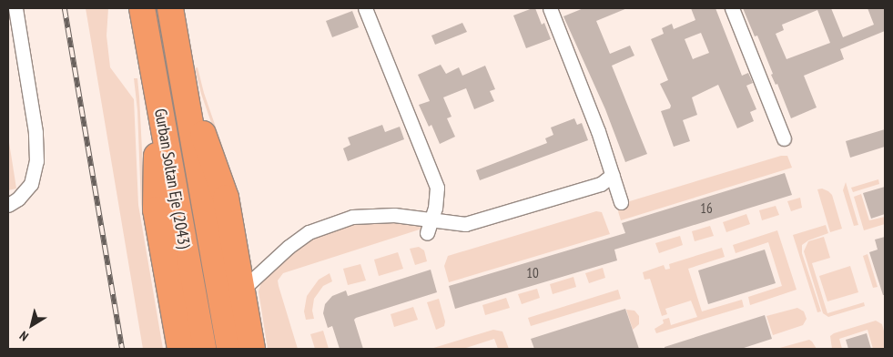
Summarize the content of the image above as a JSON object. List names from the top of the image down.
{
  "streets": {
    "highway": ["Gurban Soltan Eje (2043)"]
  },
  "house_numbers": ["16", "10"],
  "north": "bottom left"
}
